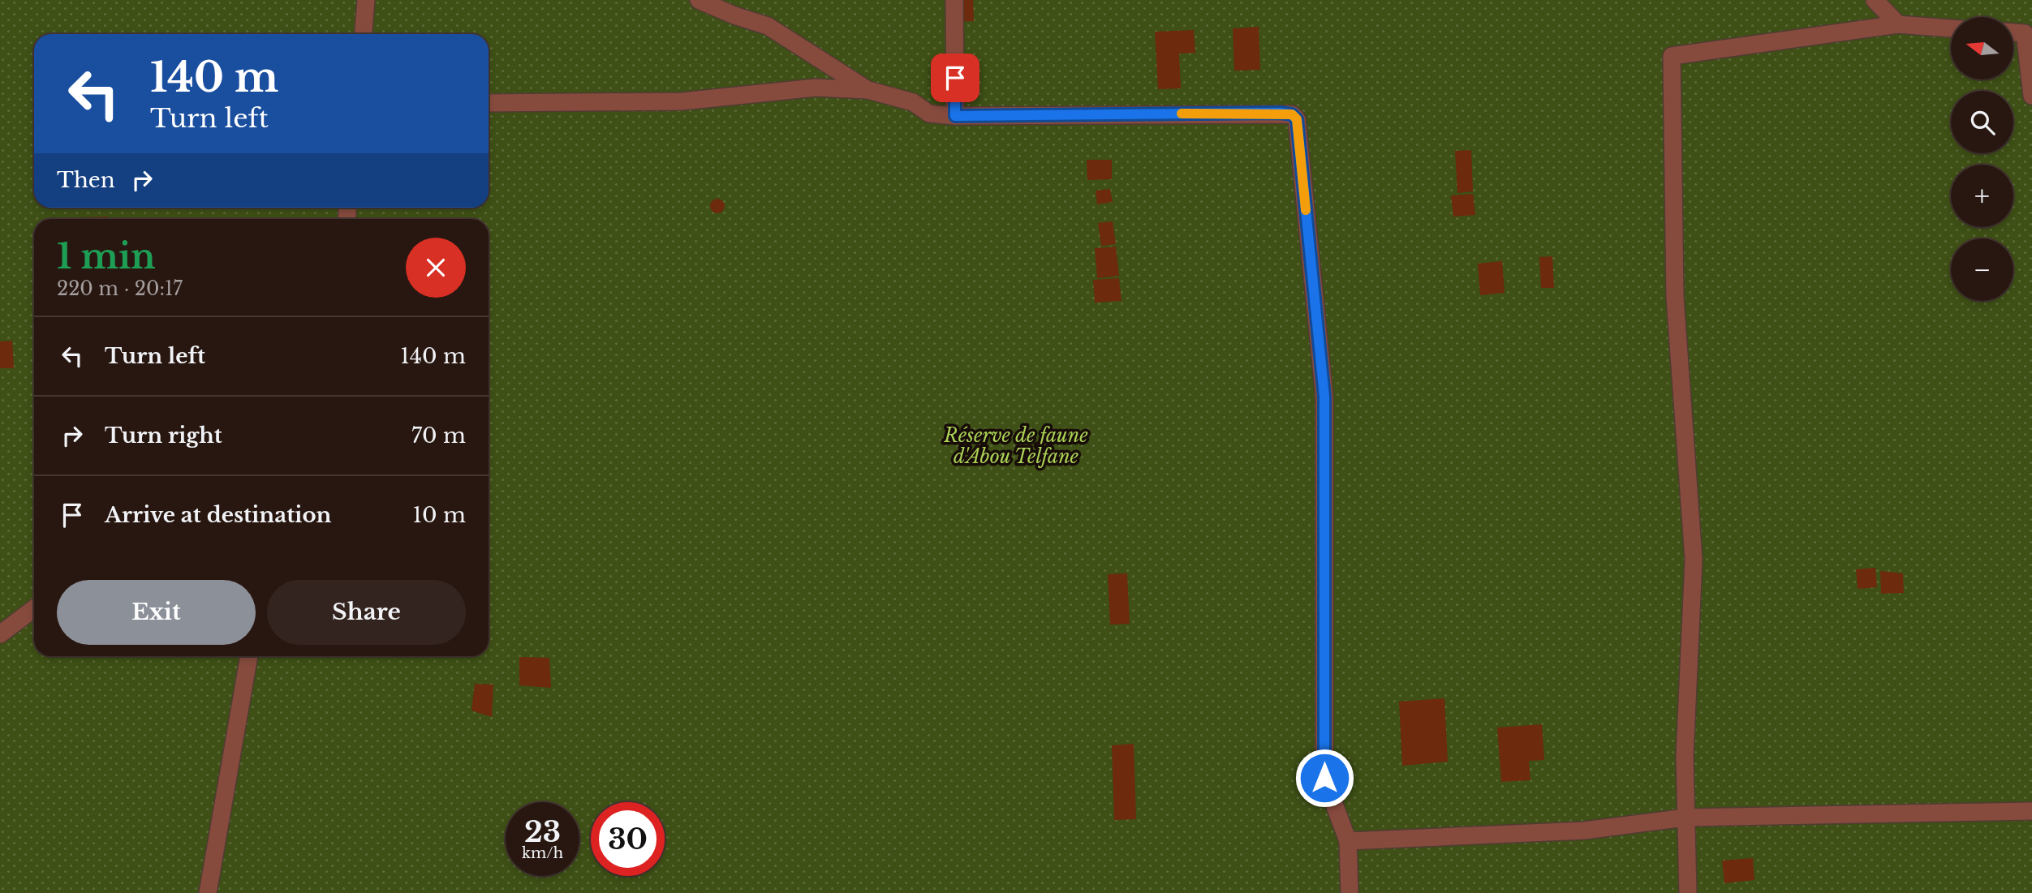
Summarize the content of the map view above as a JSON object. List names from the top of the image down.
{
  "parks": ["Réserve de faune d'Abou Telfane"],
  "north": "left",
  "page": {
    "map_buttons": ["+", "−"],
    "turn": ["140 m", "Turn left"],
    "then": "Then",
    "heading": ["1 min", "220 m · 20:17"],
    "list": [
      {
        "name": "Turn left",
        "value": "140 m"
      },
      {
        "name": "Turn right",
        "value": "70 m"
      },
      {
        "name": "Arrive at destination",
        "value": "10 m"
      }
    ],
    "buttons": ["Exit", "Share"],
    "speed": "23 km/h",
    "limit": "30"
  }
}
